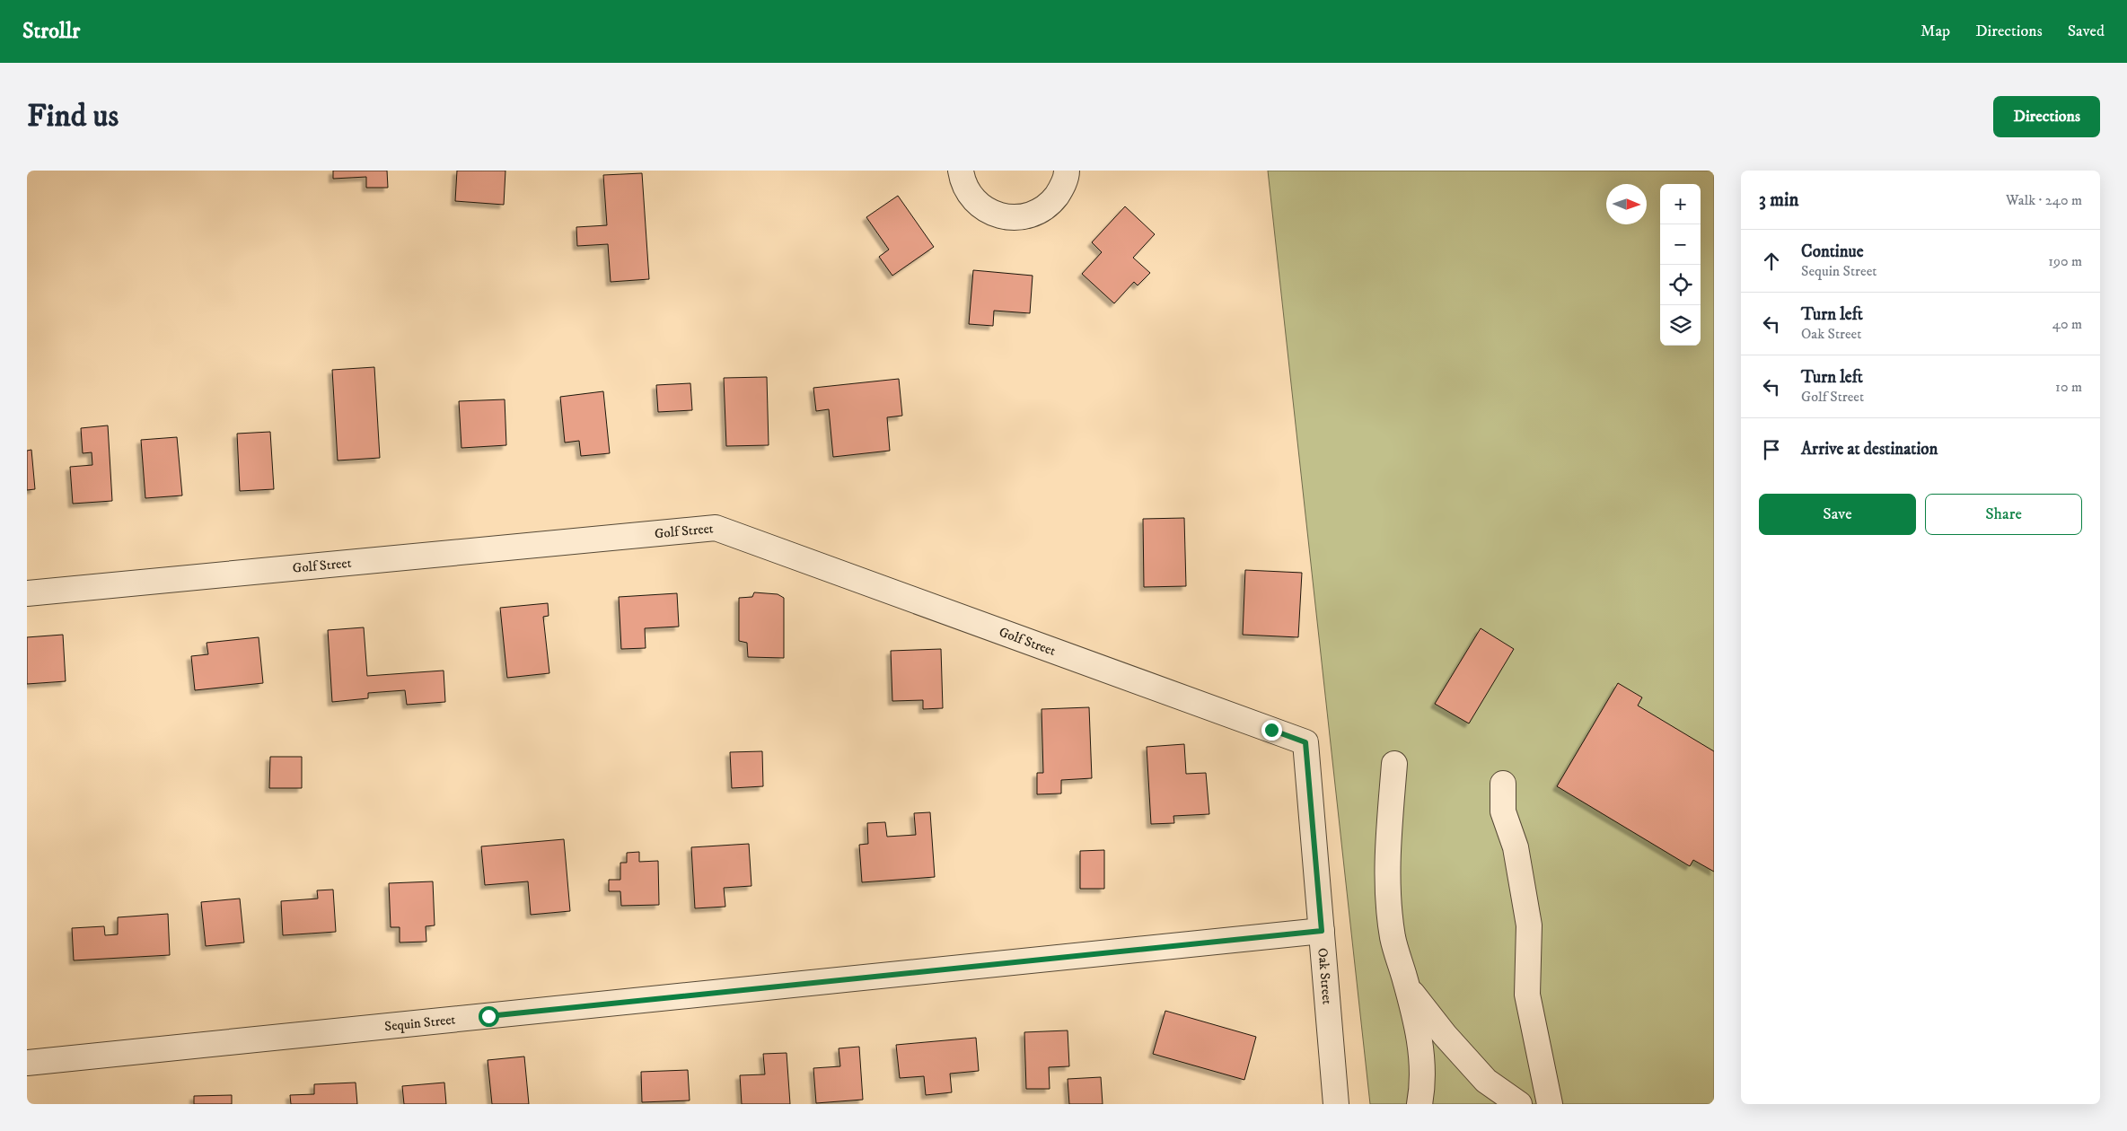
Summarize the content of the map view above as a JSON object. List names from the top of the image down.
{
  "streets": {
    "street": ["Golf Street", "Oak Street", "Sequin Street"]
  },
  "crossings": [
    ["Golf Street", "Oak Street"],
    ["Oak Street", "Sequin Street"]
  ],
  "north": "right",
  "page": {
    "header": "Strollr",
    "nav": ["Map", "Directions", "Saved"],
    "buttons": [
      "Directions",
      ["Save", "Share"]
    ],
    "title": "Find us",
    "heading": ["3 min", "Walk · 240 m"],
    "map_buttons": ["+", "−"],
    "list": [
      ["Continue", "Sequin Street", "190 m"],
      ["Turn left", "Oak Street", "40 m"],
      ["Turn left", "Golf Street", "10 m"],
      "Arrive at destination"
    ]
  }
}
